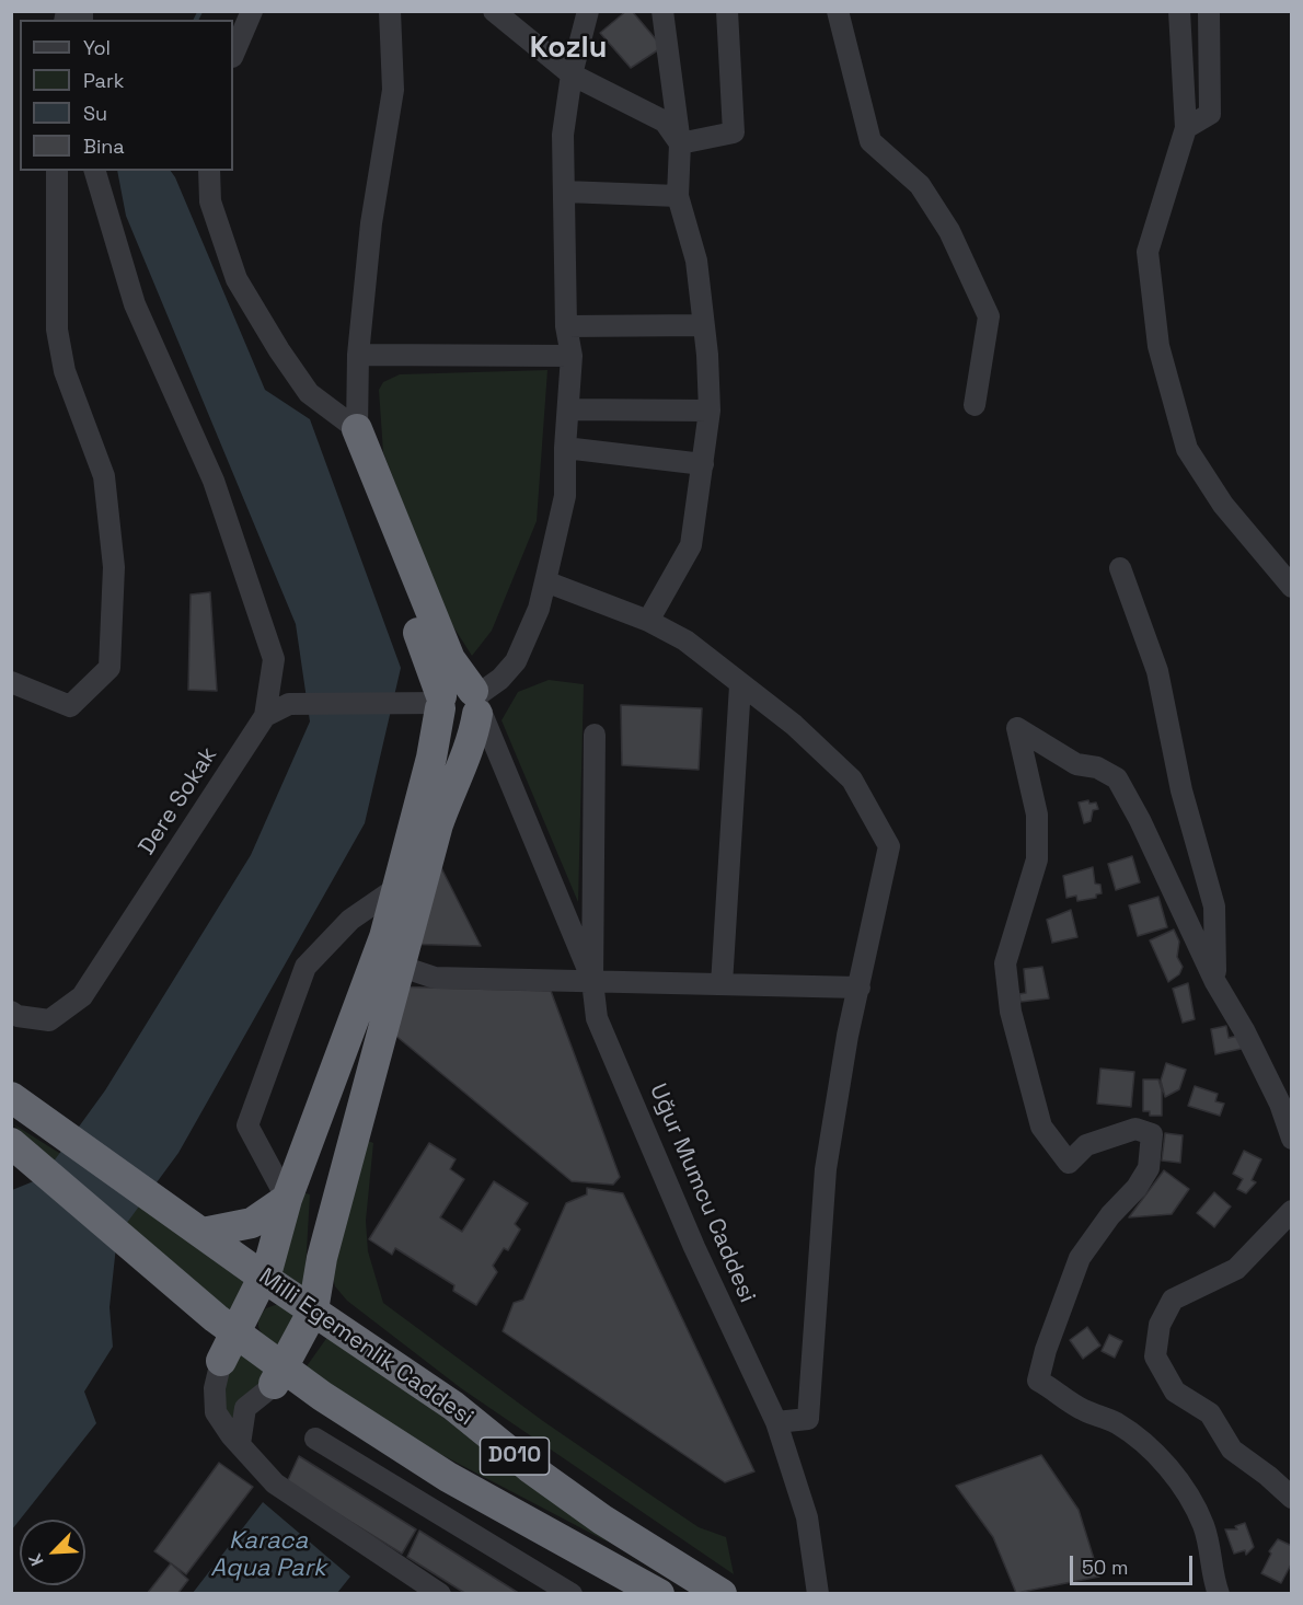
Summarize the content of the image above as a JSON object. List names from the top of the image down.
{
  "streets": {
    "highway": ["Milli Egemenlik Caddesi", "D010"],
    "street": ["Dere Sokak", "Uğur Mumcu Caddesi"]
  },
  "districts": ["Kozlu"],
  "water": ["Karaca Aqua Park"],
  "legend": [
    "Yol",
    "Park",
    "Su",
    "Bina"
  ],
  "scale_bar": "50 m",
  "north": "bottom left"
}
